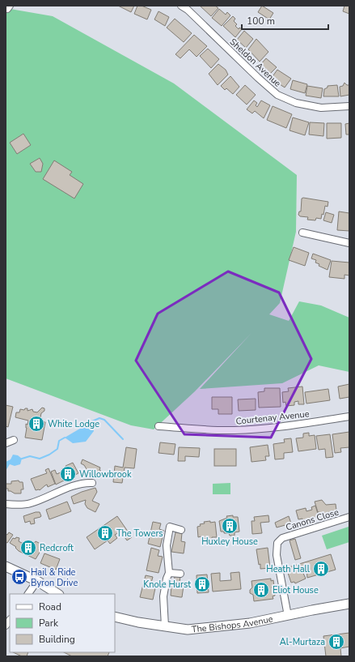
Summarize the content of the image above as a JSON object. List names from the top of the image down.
{
  "streets": {
    "street": [
      "Sheldon Avenue",
      "Courtenay Avenue",
      "Canons Close",
      "The Bishops Avenue"
    ]
  },
  "crossings": [
    ["Canons Close", "The Bishops Avenue"]
  ],
  "places": {
    "building": [
      "White Lodge",
      "Willowbrook",
      "Huxley House",
      "The Towers",
      "Redcroft",
      "Heath Hall",
      "Knole Hurst",
      "Eliot House",
      "Al-Murtaza"
    ],
    "bus stop": ["Hail & Ride Byron Drive"]
  },
  "legend": ["Road", "Park", "Building"],
  "scale_bar": "100 m"
}
